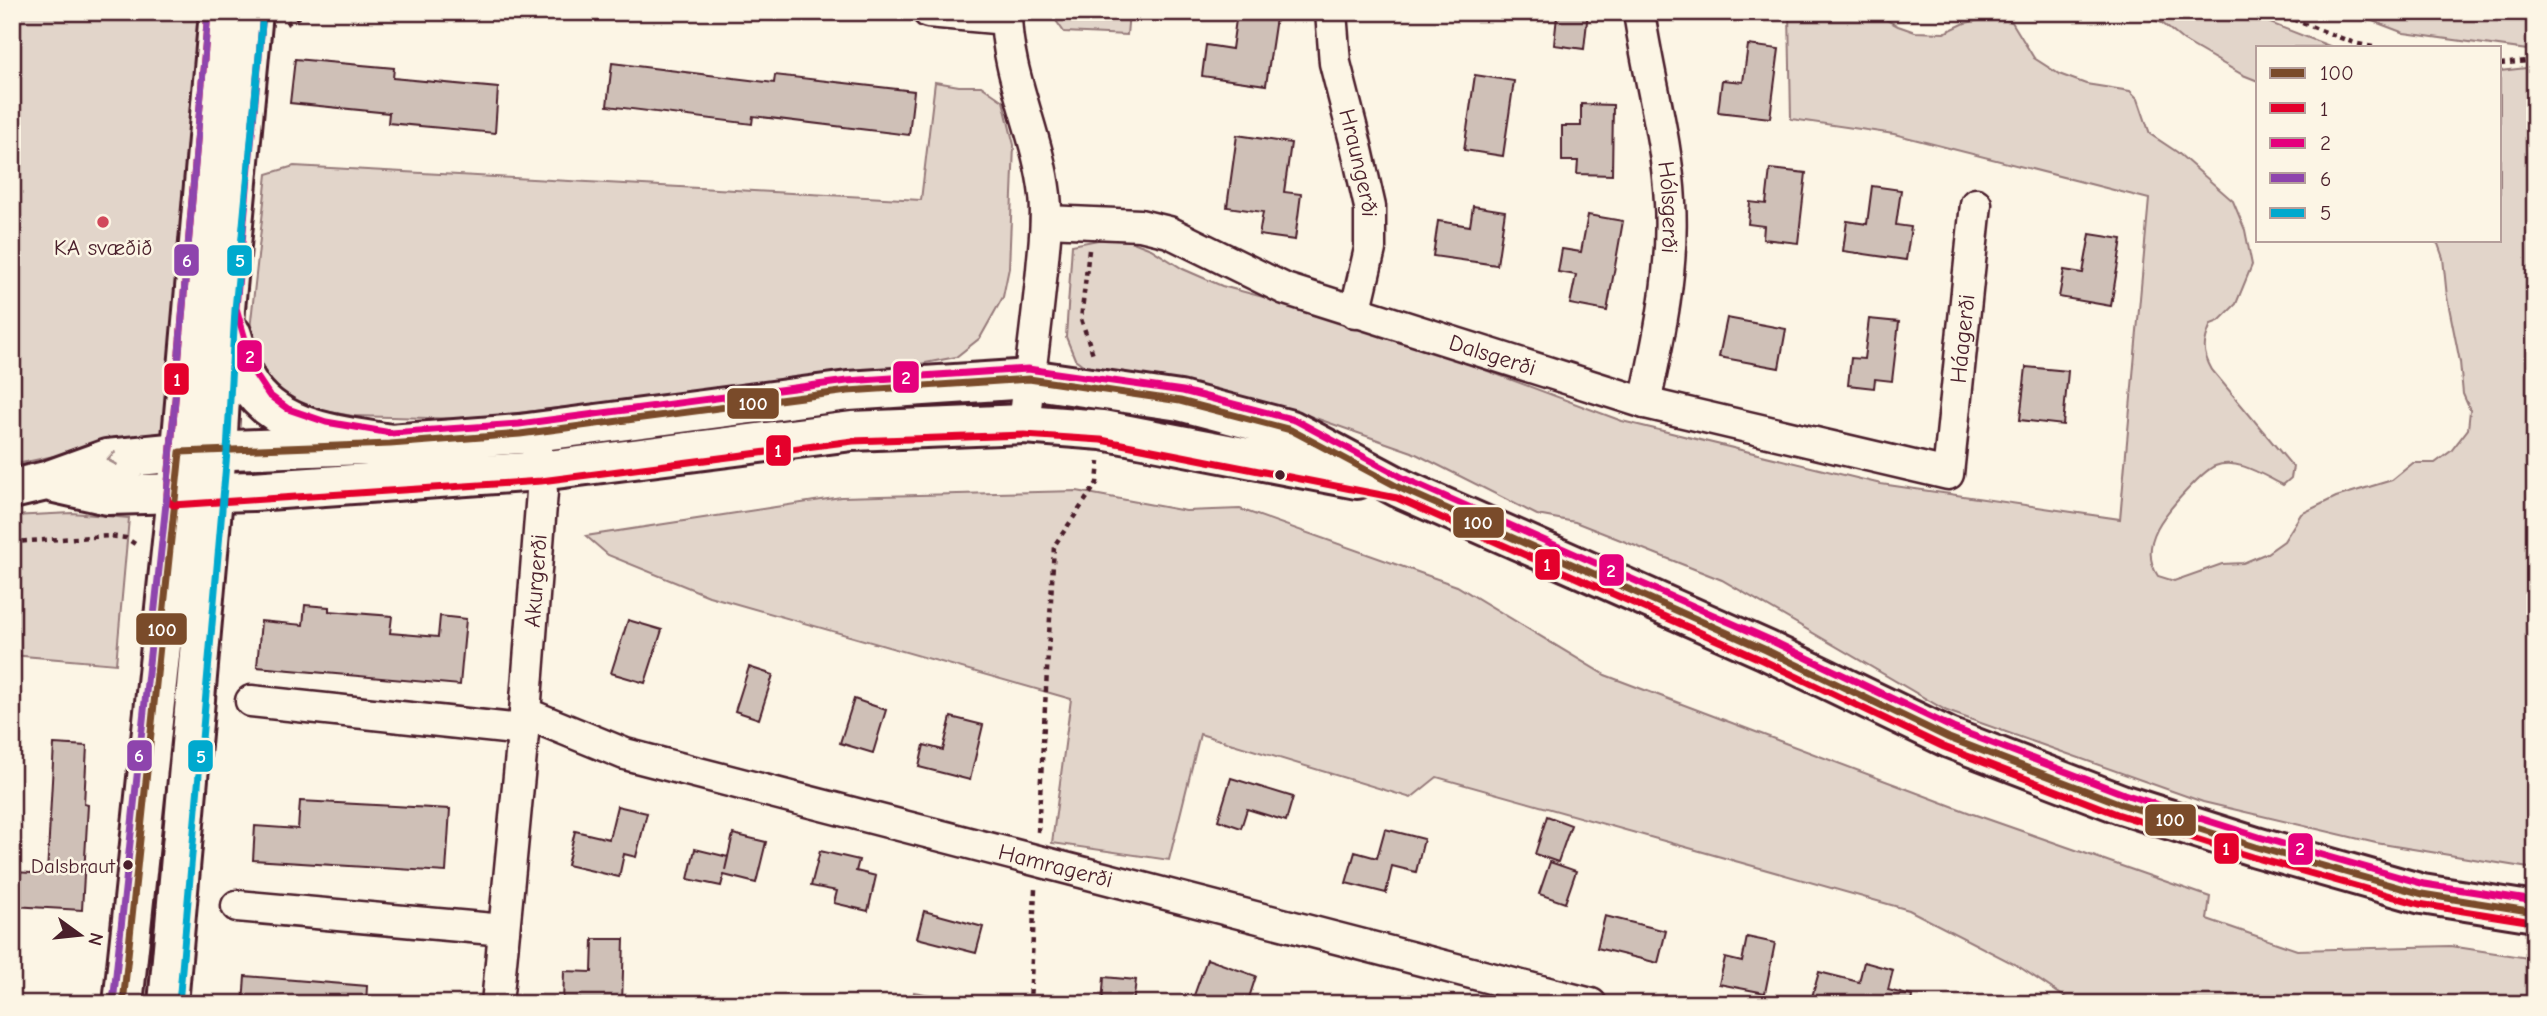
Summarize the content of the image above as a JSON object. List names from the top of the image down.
{
  "streets": {
    "street": [
      "Hraungerði",
      "Hólsgerði",
      "Háagerði",
      "Dalsgerði",
      "Akurgerði",
      "Hamragerði"
    ]
  },
  "crossings": [
    ["Hraungerði", "Dalsgerði"],
    ["Hólsgerði", "Dalsgerði"],
    ["Háagerði", "Dalsgerði"],
    ["Akurgerði", "Hamragerði"]
  ],
  "places": ["KA svæðið", "Dalsbraut"],
  "lines": [
    "transit line 1",
    "transit line 6",
    "transit line 2",
    "transit line 5",
    "transit line 100"
  ],
  "legend": [
    "100",
    "1",
    "2",
    "6",
    "5"
  ],
  "north": "right"
}
